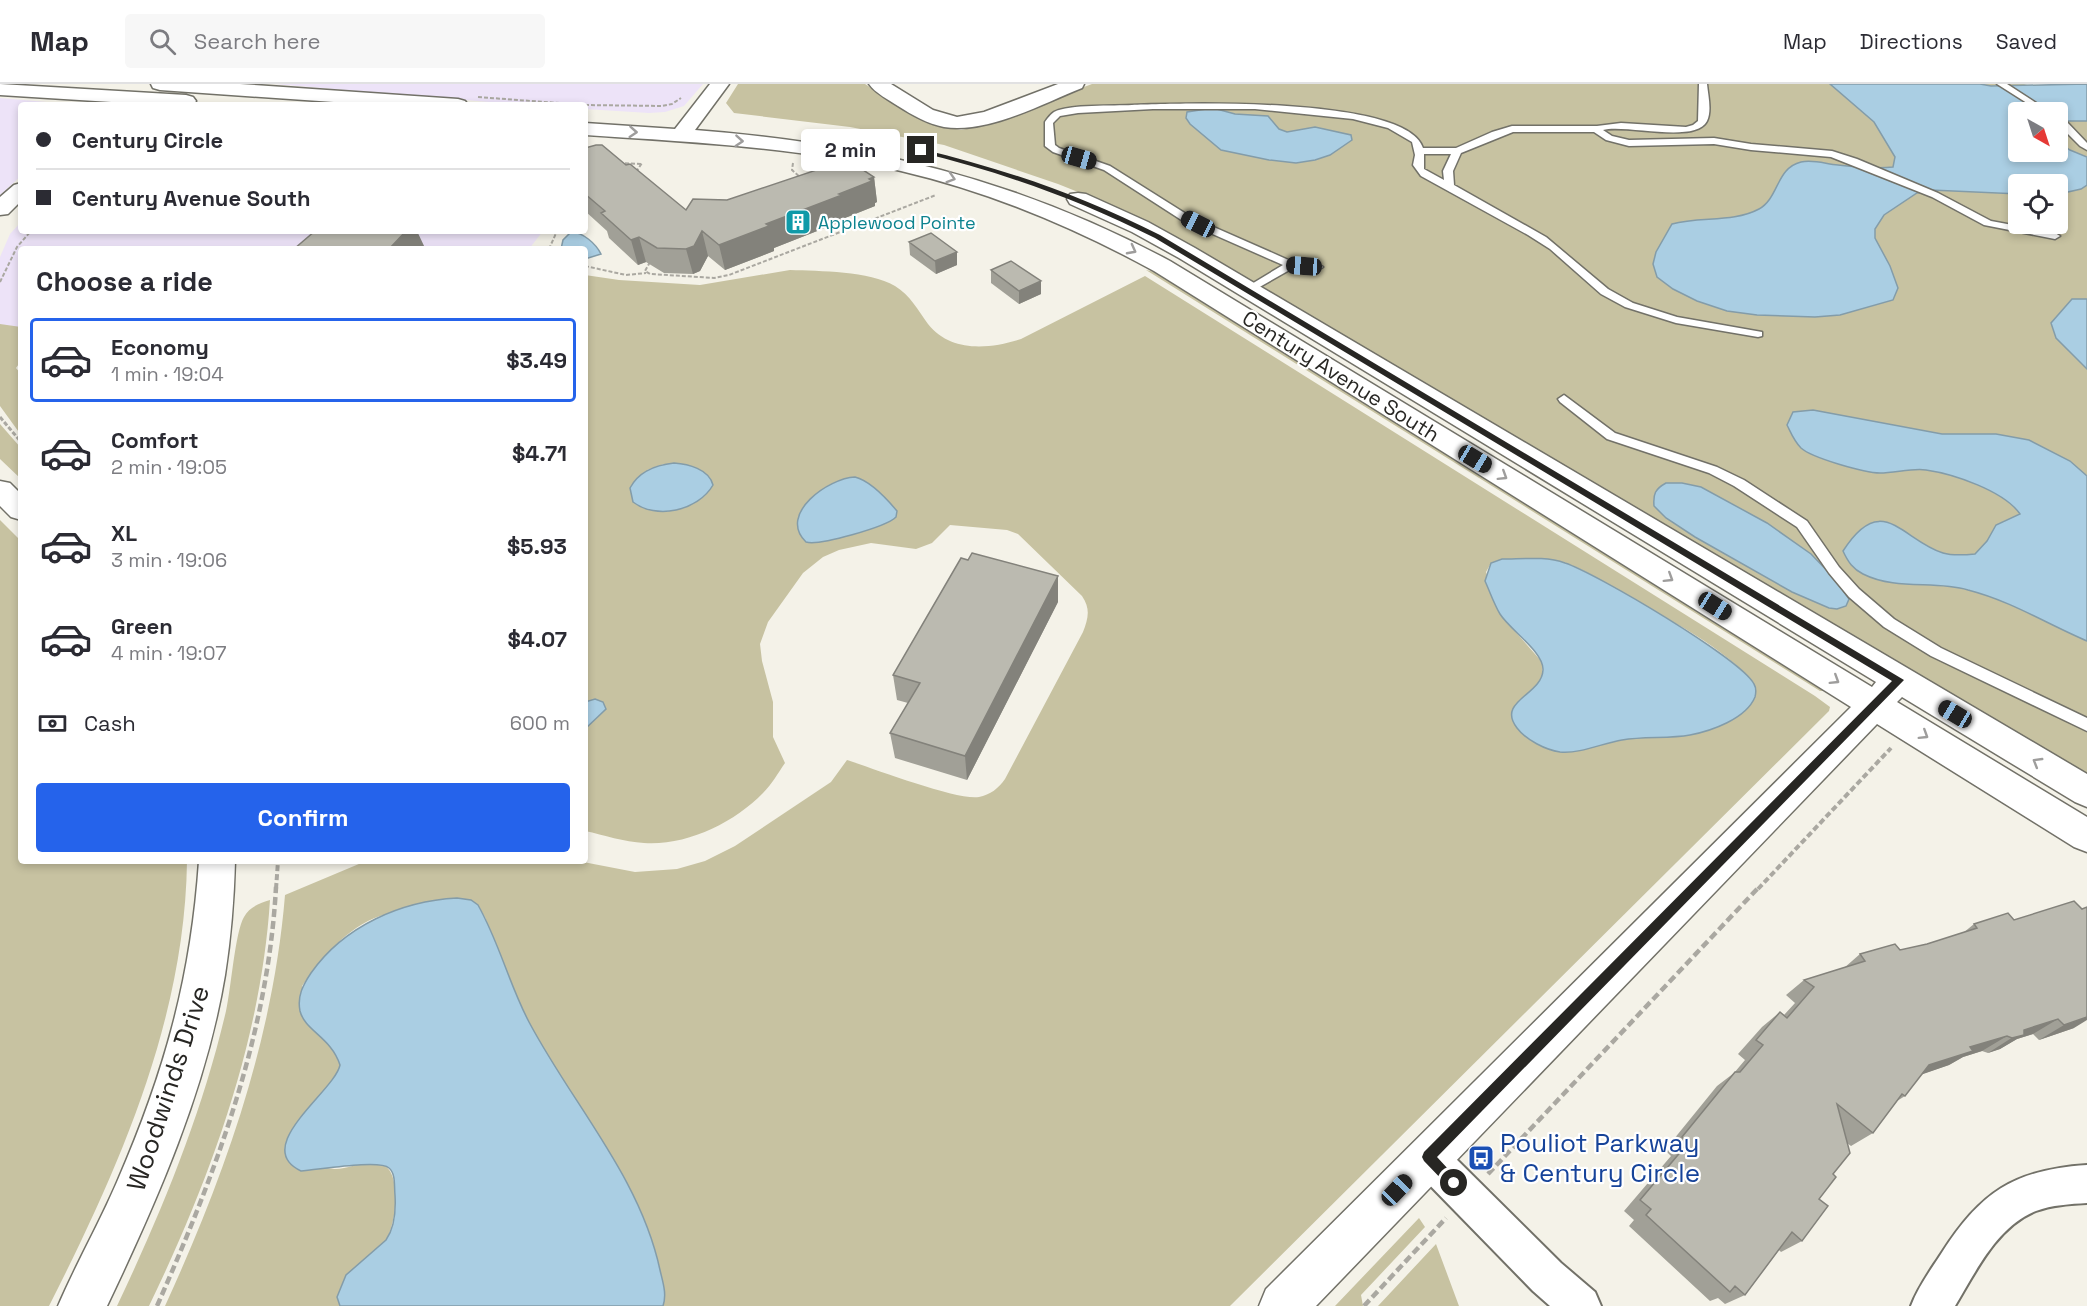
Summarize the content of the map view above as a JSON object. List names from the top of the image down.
{
  "streets": {
    "main road": ["Century Avenue South", "Woodwinds Drive"]
  },
  "places": {
    "building": ["Applewood Pointe"],
    "bus stop": ["Pouliot Parkway & Century Circle"]
  },
  "north": "bottom right",
  "page": {
    "header": "Map",
    "search": "Search here",
    "nav": ["Map", "Directions", "Saved"],
    "banner": ["Century Circle", "Century Avenue South"],
    "bubble": "2 min",
    "heading": "Choose a ride",
    "list": [
      {
        "name": "Economy",
        "note": "1 min · 19:04",
        "value": "$3.49"
      },
      {
        "name": "Comfort",
        "note": "2 min · 19:05",
        "value": "$4.71"
      },
      {
        "name": "XL",
        "note": "3 min · 19:06",
        "value": "$5.93"
      },
      {
        "name": "Green",
        "note": "4 min · 19:07",
        "value": "$4.07"
      }
    ],
    "pay": ["Cash", "600 m"],
    "buttons": "Confirm"
  }
}
